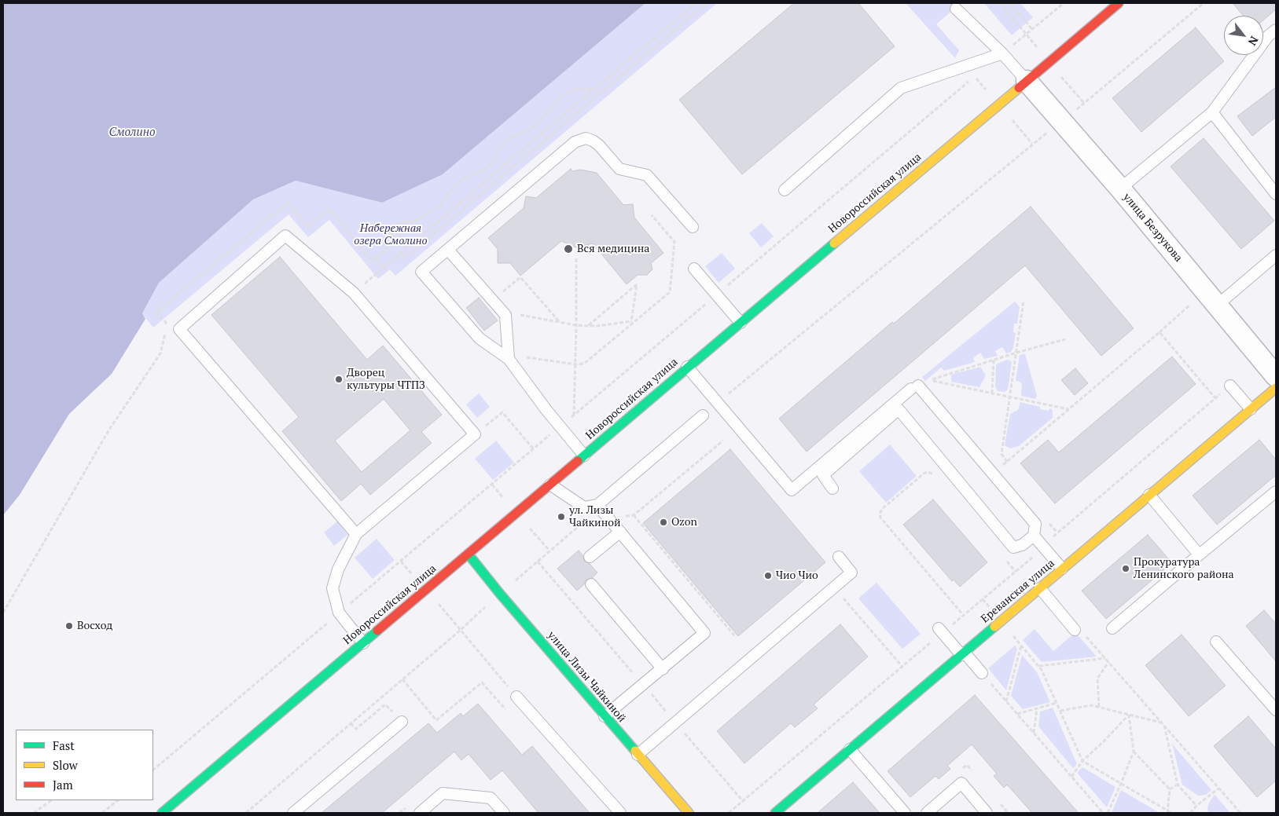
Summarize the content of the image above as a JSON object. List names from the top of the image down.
{
  "streets": {
    "main road": ["Новороссийская улица", "Ереванская улица", "улица Лизы Чайкиной"],
    "street": ["улица Безрукова"]
  },
  "crossings": [
    ["Новороссийская улица", "улица Безрукова"],
    ["Новороссийская улица", "улица Лизы Чайкиной"]
  ],
  "water": ["Смолино"],
  "parks": ["Набережная озера Смолино"],
  "places": [
    "Вся медицина",
    "Дворец культуры ЧТПЗ",
    "ул. Лизы Чайкиной",
    "Ozon",
    "Прокуратура Ленинского района",
    "Чио Чио",
    "Восход"
  ],
  "legend": ["Fast", "Slow", "Jam"],
  "north": "bottom right"
}
